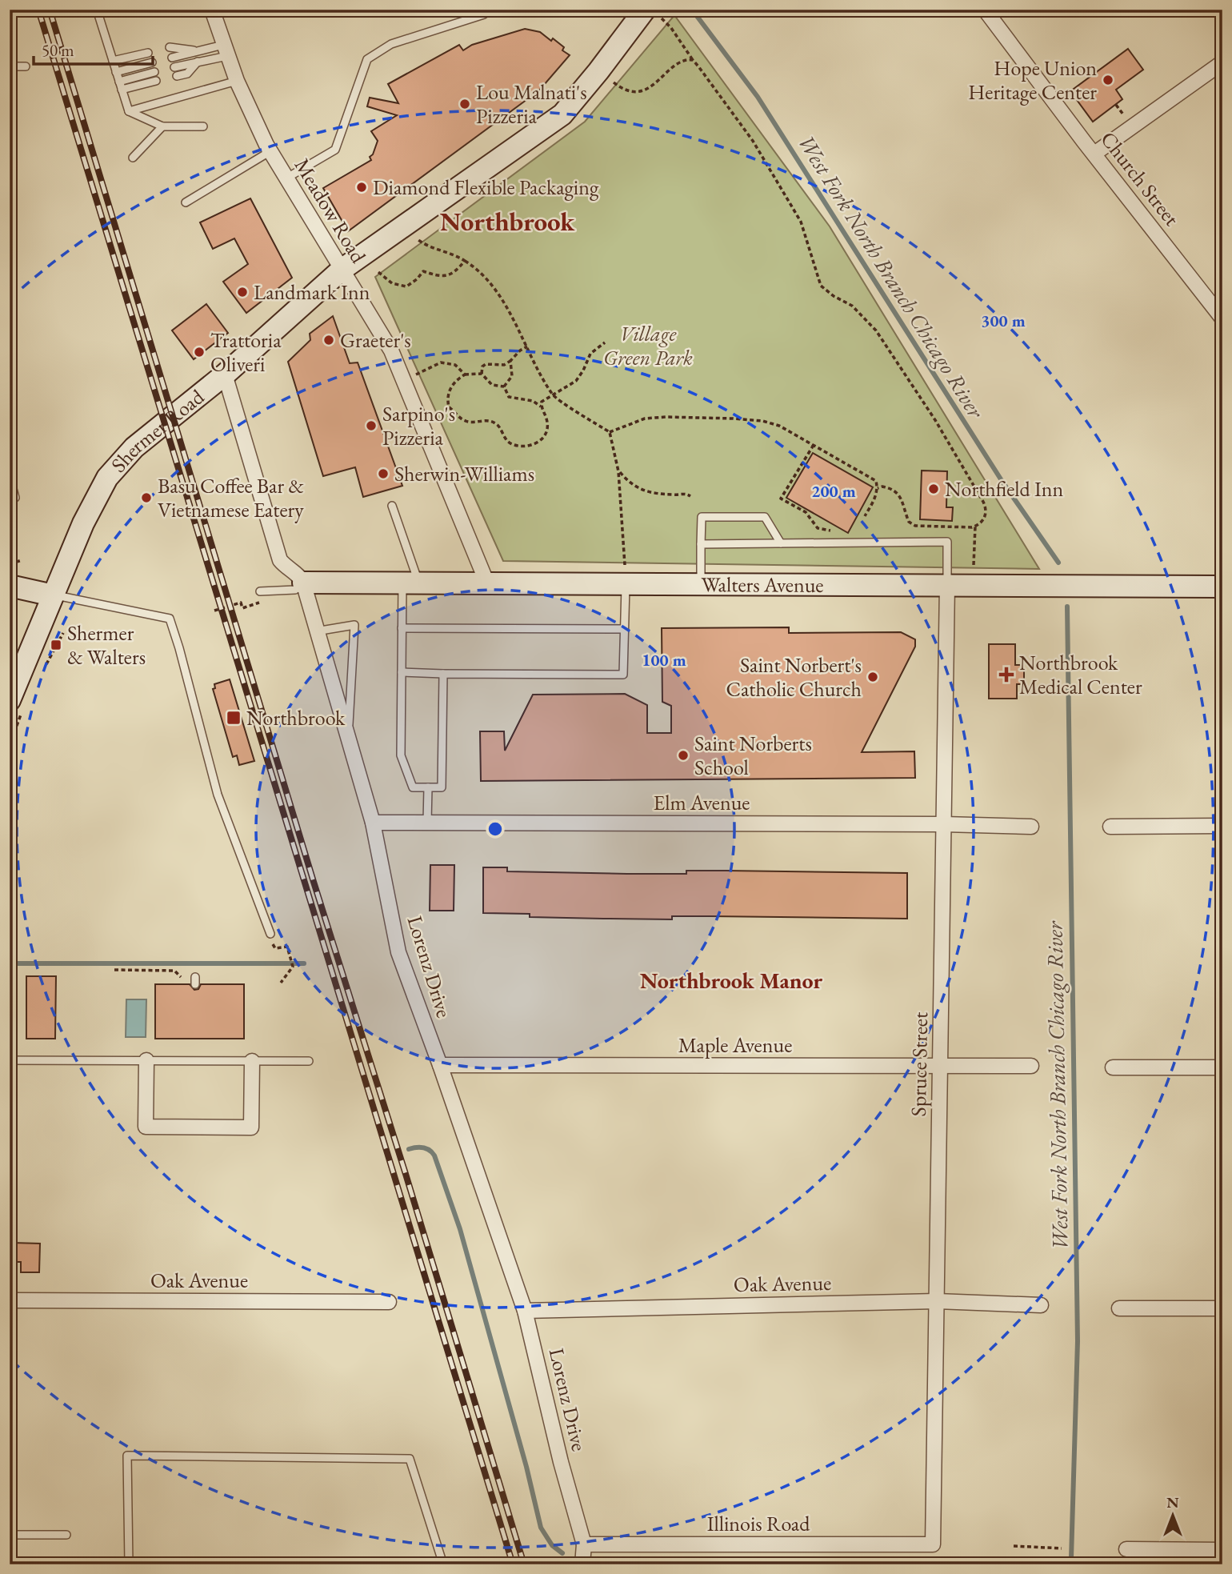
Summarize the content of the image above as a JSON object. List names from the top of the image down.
{
  "streets": {
    "street": [
      "Church Street",
      "Meadow Road",
      "Shermer Road",
      "Walters Avenue",
      "Elm Avenue",
      "Lorenz Drive",
      "Maple Avenue",
      "Spruce Street",
      "Oak Avenue",
      "Illinois Road"
    ]
  },
  "crossings": [
    ["Meadow Road", "Shermer Road"],
    ["Meadow Road", "Walters Avenue"],
    ["Walters Avenue", "Lorenz Drive"],
    ["Walters Avenue", "Spruce Street"],
    ["Elm Avenue", "Lorenz Drive"],
    ["Elm Avenue", "Spruce Street"],
    ["Lorenz Drive", "Maple Avenue"],
    ["Lorenz Drive", "Oak Avenue"],
    ["Lorenz Drive", "Illinois Road"],
    ["Maple Avenue", "Spruce Street"],
    ["Spruce Street", "Oak Avenue"],
    ["Spruce Street", "Illinois Road"]
  ],
  "districts": ["Northbrook", "Northbrook Manor"],
  "water": ["West Fork North Branch Chicago River"],
  "parks": ["Village Green Park"],
  "places": {
    "other": [
      "Hope Union Heritage Center",
      "Lou Malnati's Pizzeria",
      "Diamond Flexible Packaging",
      "Landmark Inn",
      "Graeter's",
      "Trattoria Oliveri",
      "Sarpino's Pizzeria",
      "Sherwin-Williams",
      "Northfield Inn",
      "Basu Coffee Bar & Vietnamese Eatery",
      "Saint Norbert's Catholic Church",
      "Saint Norberts School"
    ],
    "transit": ["Shermer & Walters", "Northbrook"],
    "health": ["Northbrook Medical Center"]
  },
  "scale_bar": "50 m",
  "north": "top",
  "rings": ["300 m", "200 m", "100 m"]
}
